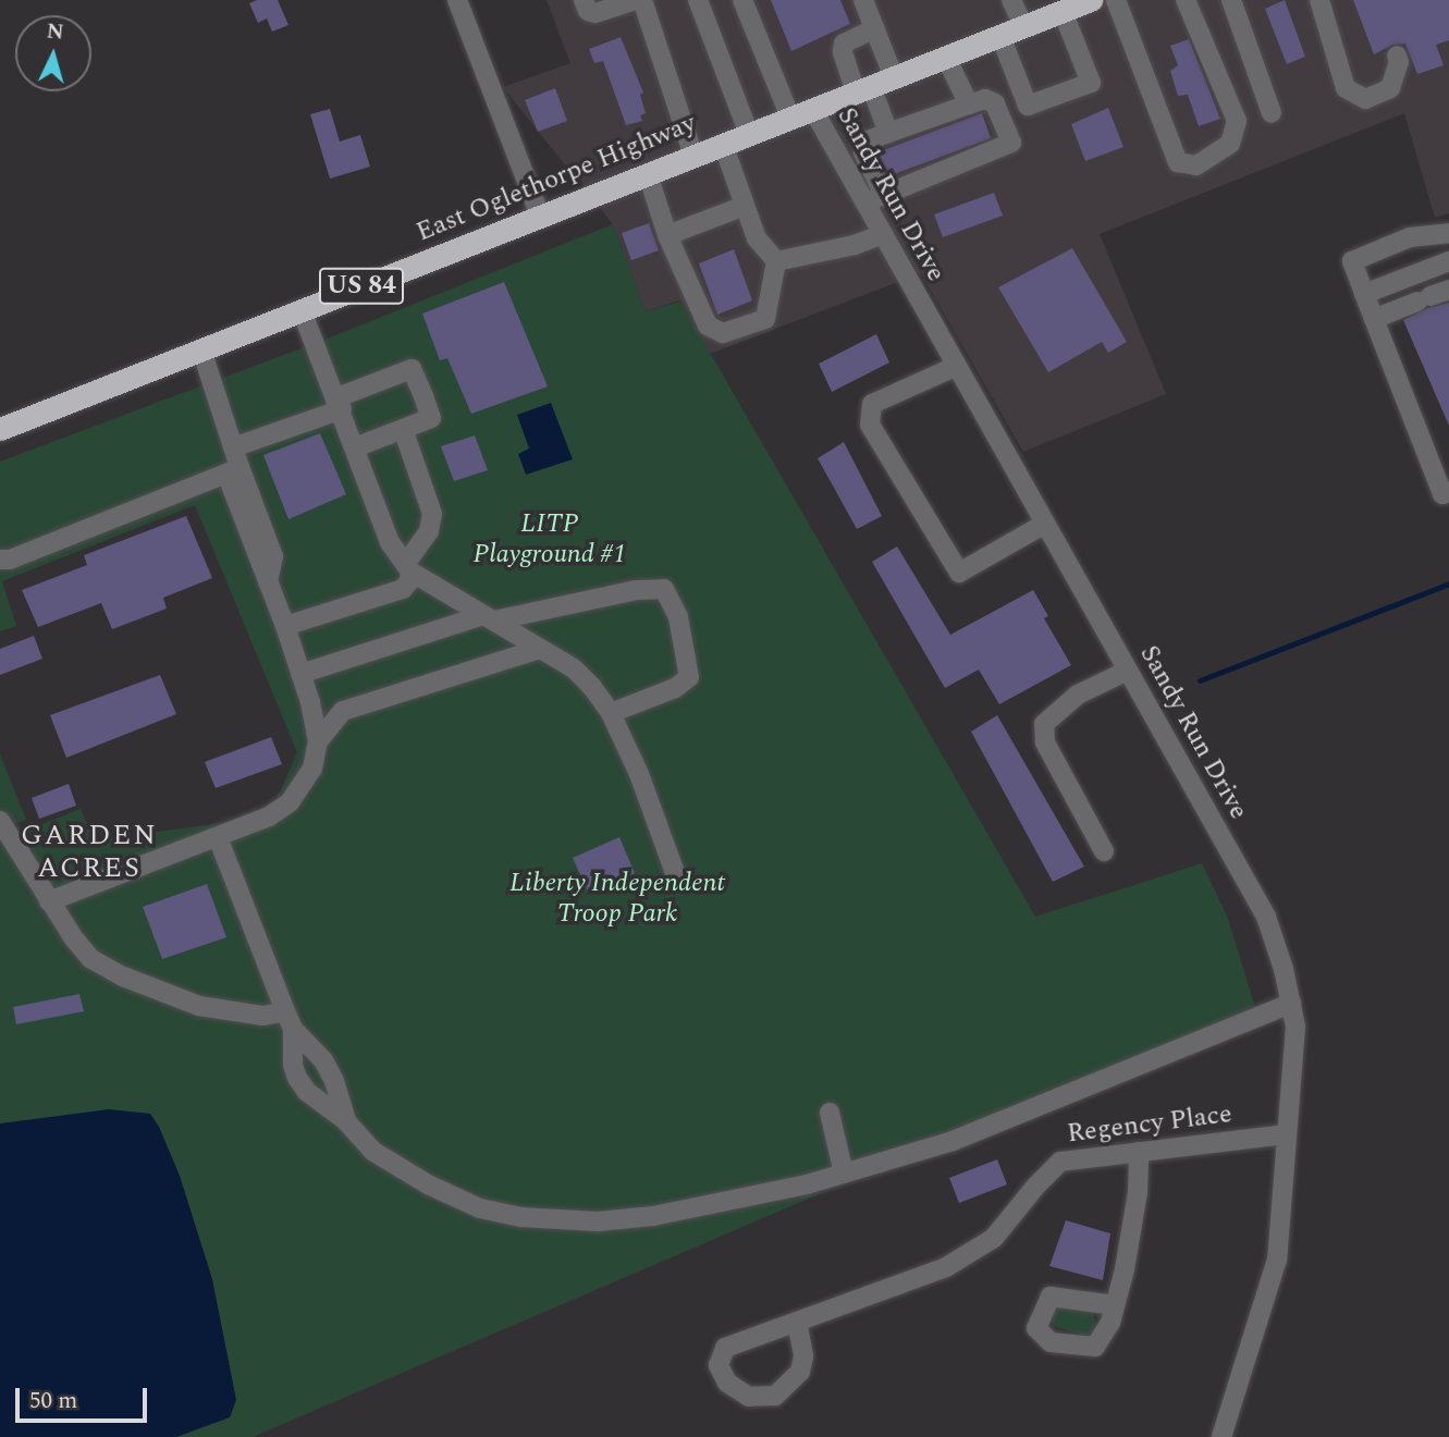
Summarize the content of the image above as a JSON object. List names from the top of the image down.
{
  "streets": {
    "highway": ["East Oglethorpe Highway", "US 84"],
    "street": ["Sandy Run Drive", "Regency Place"]
  },
  "crossings": [
    ["East Oglethorpe Highway", "Sandy Run Drive"],
    ["Sandy Run Drive", "Regency Place"]
  ],
  "districts": ["GARDEN ACRES"],
  "parks": ["LITP Playground #1", "Liberty Independent Troop Park"],
  "scale_bar": "50 m",
  "north": "top"
}
